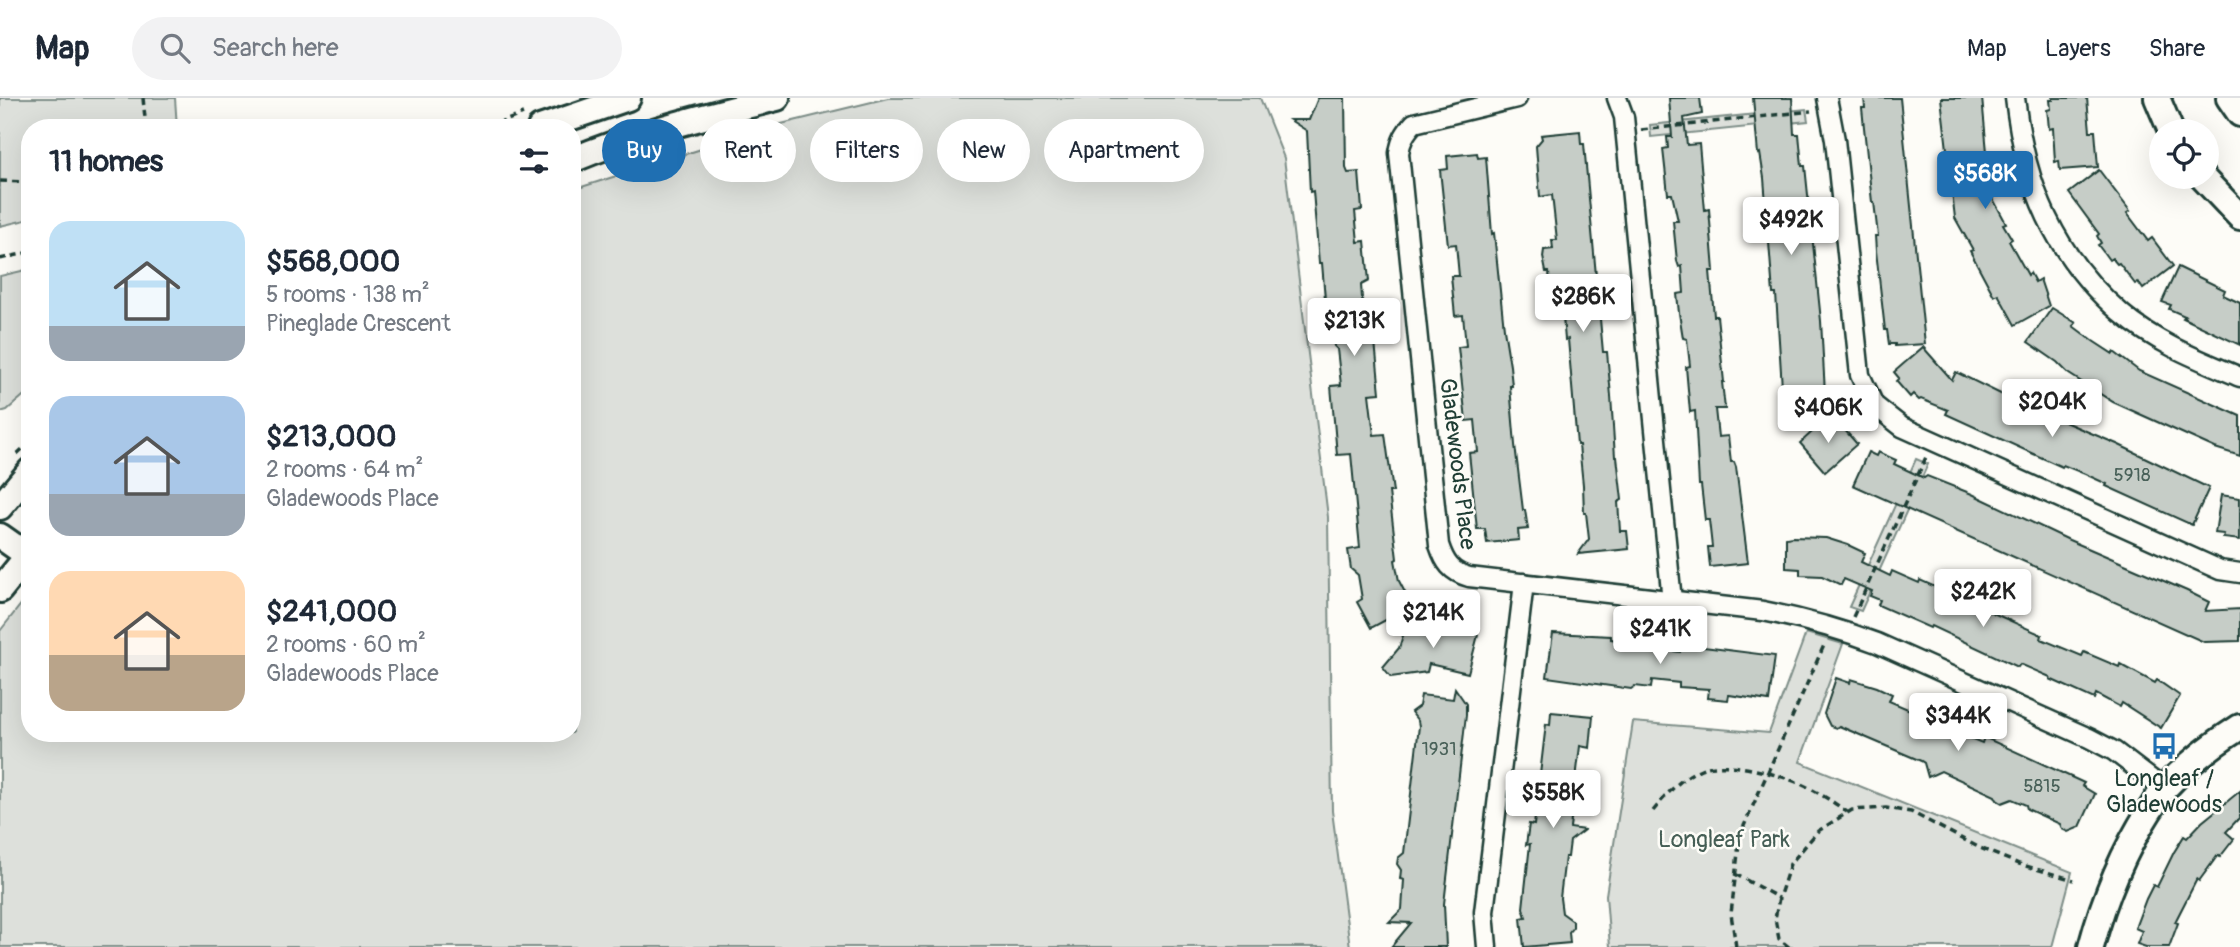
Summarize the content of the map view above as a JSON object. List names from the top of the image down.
{
  "streets": {
    "street": ["Gladewoods Place"]
  },
  "parks": ["Longleaf Park"],
  "places": {
    "bus stop": ["Longleaf / Gladewoods"]
  },
  "house_numbers": ["5918", "1931", "5815"],
  "page": {
    "header": "Map",
    "search": "Search here",
    "nav": ["Map", "Layers", "Share"],
    "chip": [
      "Buy",
      "Rent",
      "Filters",
      "New",
      "Apartment"
    ],
    "heading": "11 homes",
    "price": [
      "$568K",
      "$492K",
      "$286K",
      "$213K",
      "$204K",
      "$406K",
      "$242K",
      "$214K",
      "$241K",
      "$344K",
      "$558K"
    ],
    "list": [
      {
        "name": "$568,000",
        "note": "5 rooms · 138 m² · Pineglade Crescent"
      },
      {
        "name": "$213,000",
        "note": "2 rooms · 64 m² · Gladewoods Place"
      },
      {
        "name": "$241,000",
        "note": "2 rooms · 60 m² · Gladewoods Place"
      }
    ]
  }
}
